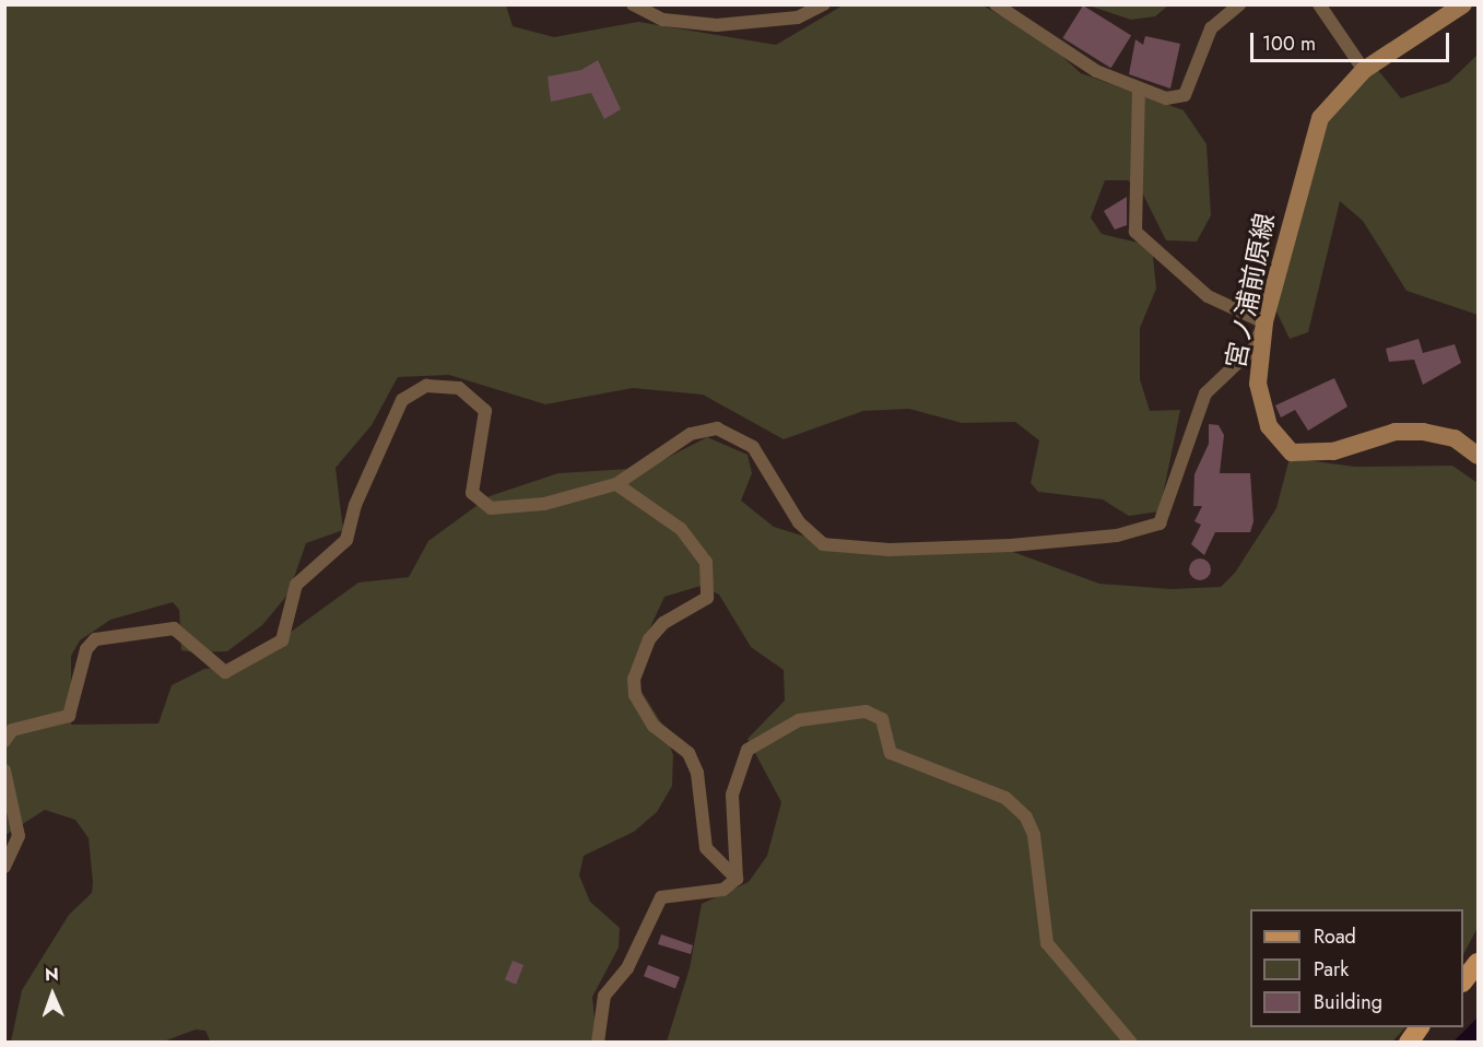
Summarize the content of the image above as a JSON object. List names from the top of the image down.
{
  "streets": {
    "main road": ["宮ノ浦前原線"]
  },
  "legend": ["Road", "Park", "Building"],
  "scale_bar": "100 m",
  "north": "top"
}
